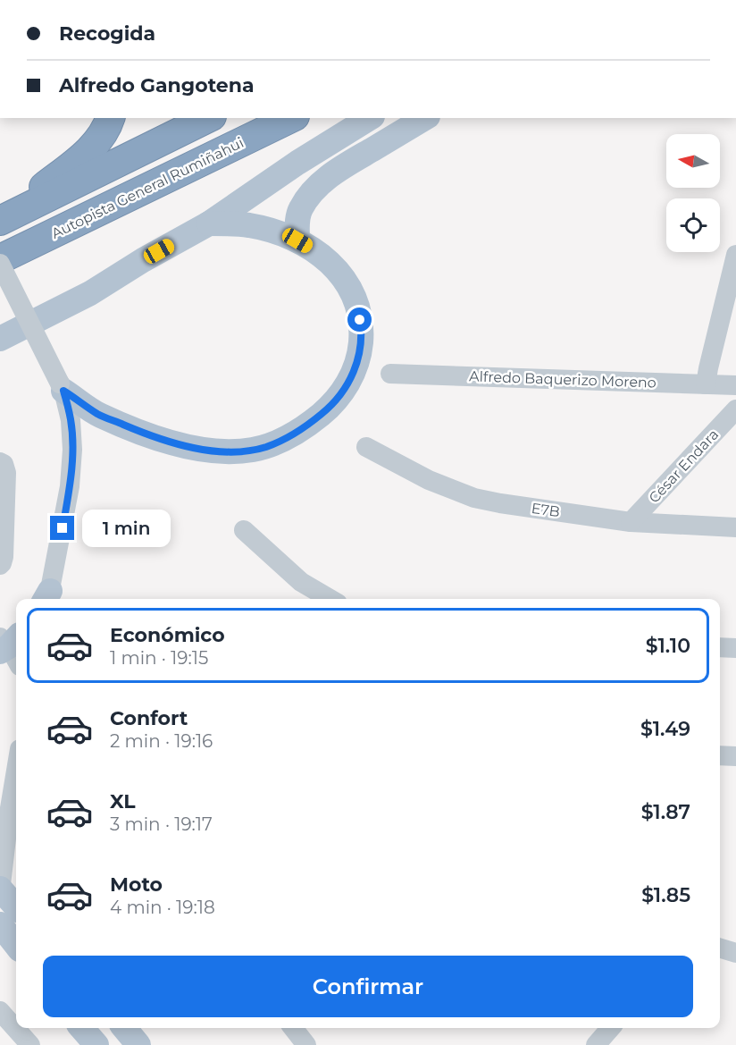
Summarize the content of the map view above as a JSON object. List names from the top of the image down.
{
  "streets": {
    "highway": ["Autopista General Rumiñahui"],
    "street": ["Alfredo Baquerizo Moreno", "César Endara", "E7B"]
  },
  "crossings": [
    ["César Endara", "E7B"]
  ],
  "north": "left",
  "page": {
    "banner": ["Recogida", "Alfredo Gangotena"],
    "bubble": "1 min",
    "list": [
      {
        "name": "Económico",
        "note": "1 min · 19:15",
        "value": "$1.10"
      },
      {
        "name": "Confort",
        "note": "2 min · 19:16",
        "value": "$1.49"
      },
      {
        "name": "XL",
        "note": "3 min · 19:17",
        "value": "$1.87"
      },
      {
        "name": "Moto",
        "note": "4 min · 19:18",
        "value": "$1.85"
      }
    ],
    "buttons": "Confirmar"
  }
}
